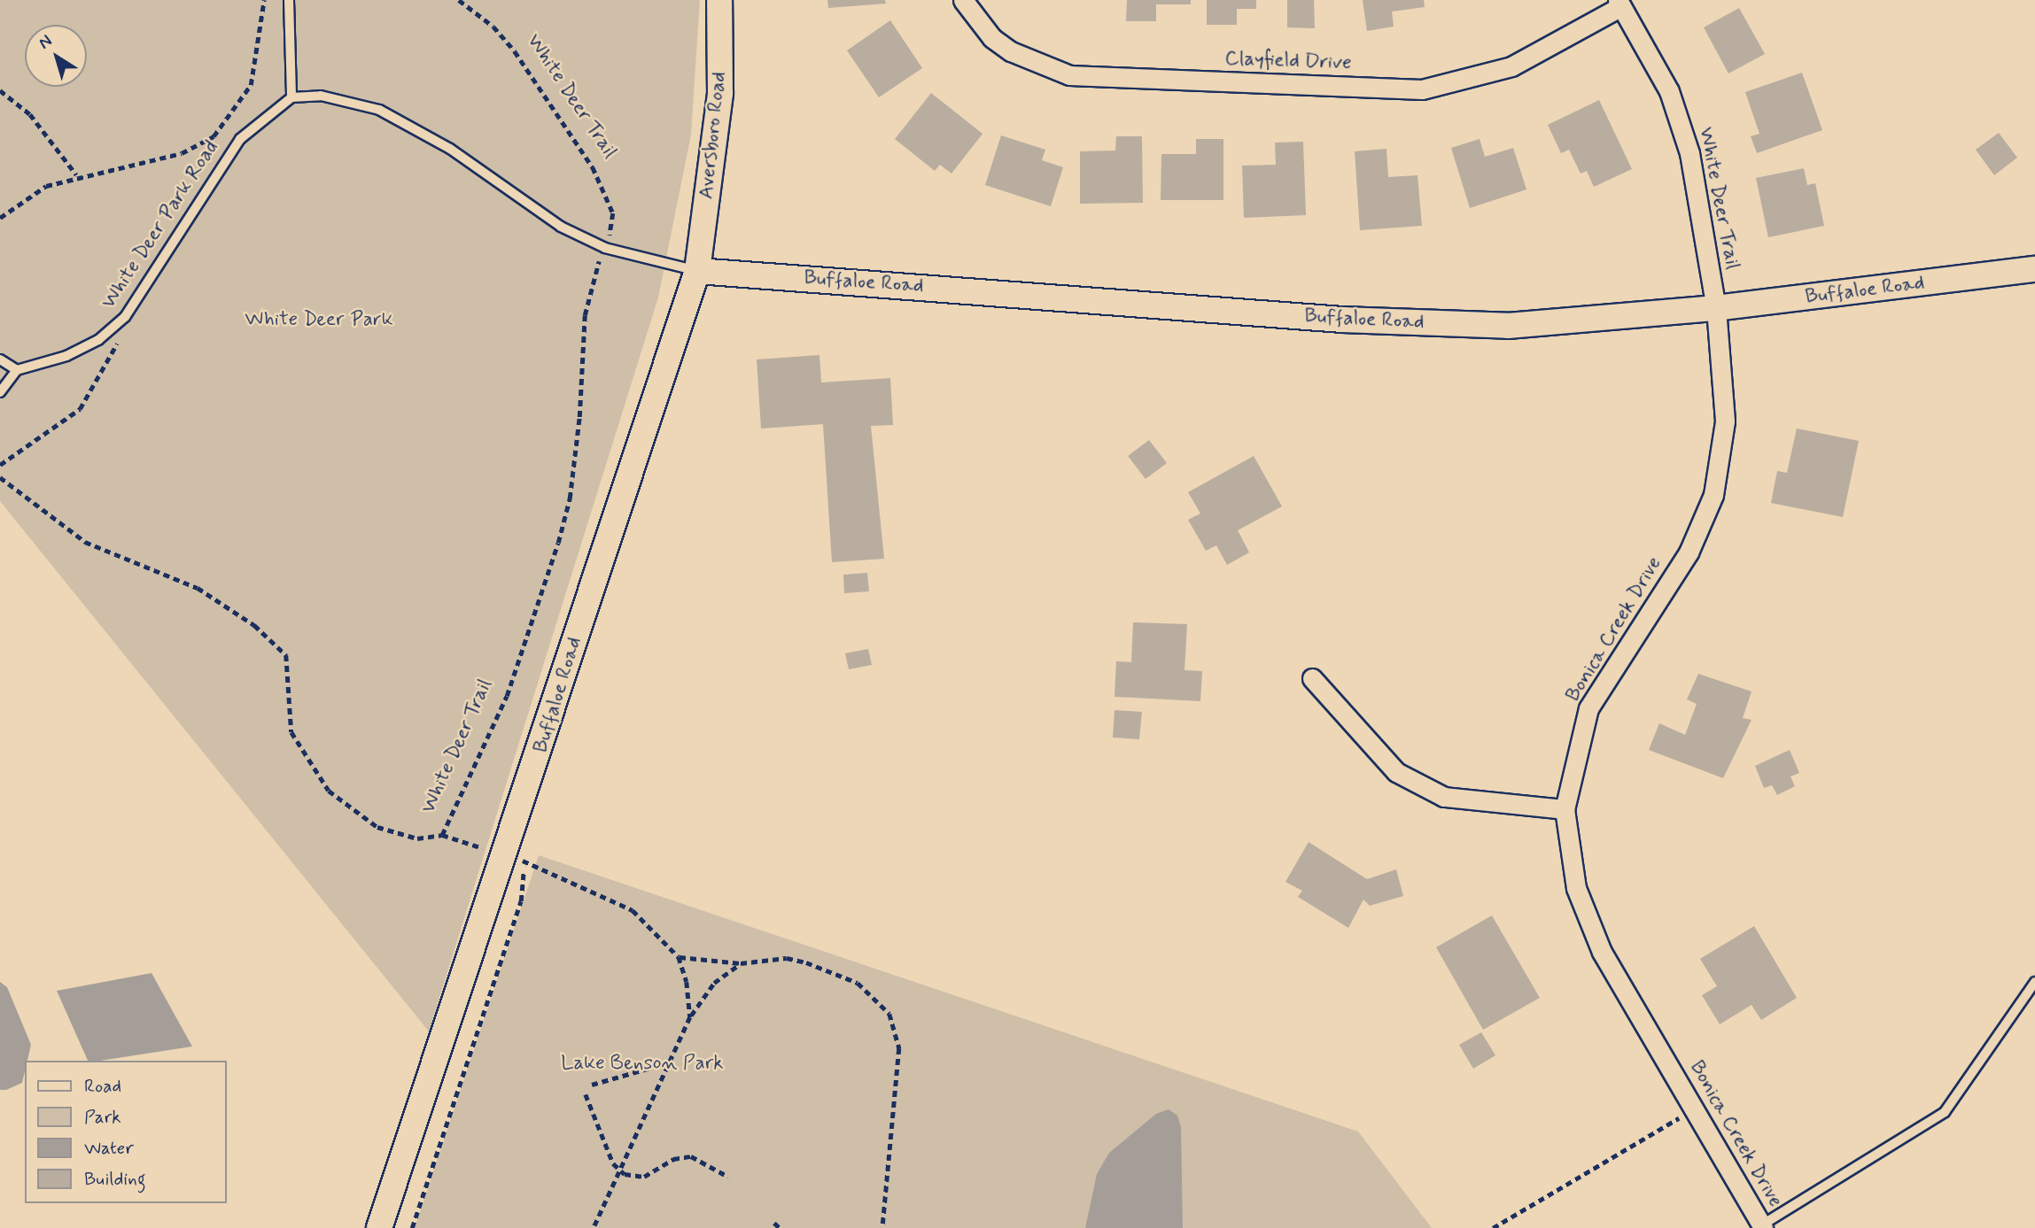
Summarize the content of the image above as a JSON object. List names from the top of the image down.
{
  "streets": {
    "street": [
      "Clayfield Drive",
      "White Deer Trail",
      "Aversboro Road",
      "Buffaloe Road",
      "Bonica Creek Drive"
    ],
    "lane": ["White Deer Park Road"]
  },
  "crossings": [
    ["Clayfield Drive", "White Deer Trail"],
    ["White Deer Trail", "Buffaloe Road"],
    ["White Deer Trail", "Bonica Creek Drive"],
    ["Aversboro Road", "Buffaloe Road"],
    ["Buffaloe Road", "Bonica Creek Drive"]
  ],
  "parks": ["White Deer Park", "Lake Benson Park"],
  "legend": [
    "Road",
    "Park",
    "Water",
    "Building"
  ],
  "north": "top left"
}
